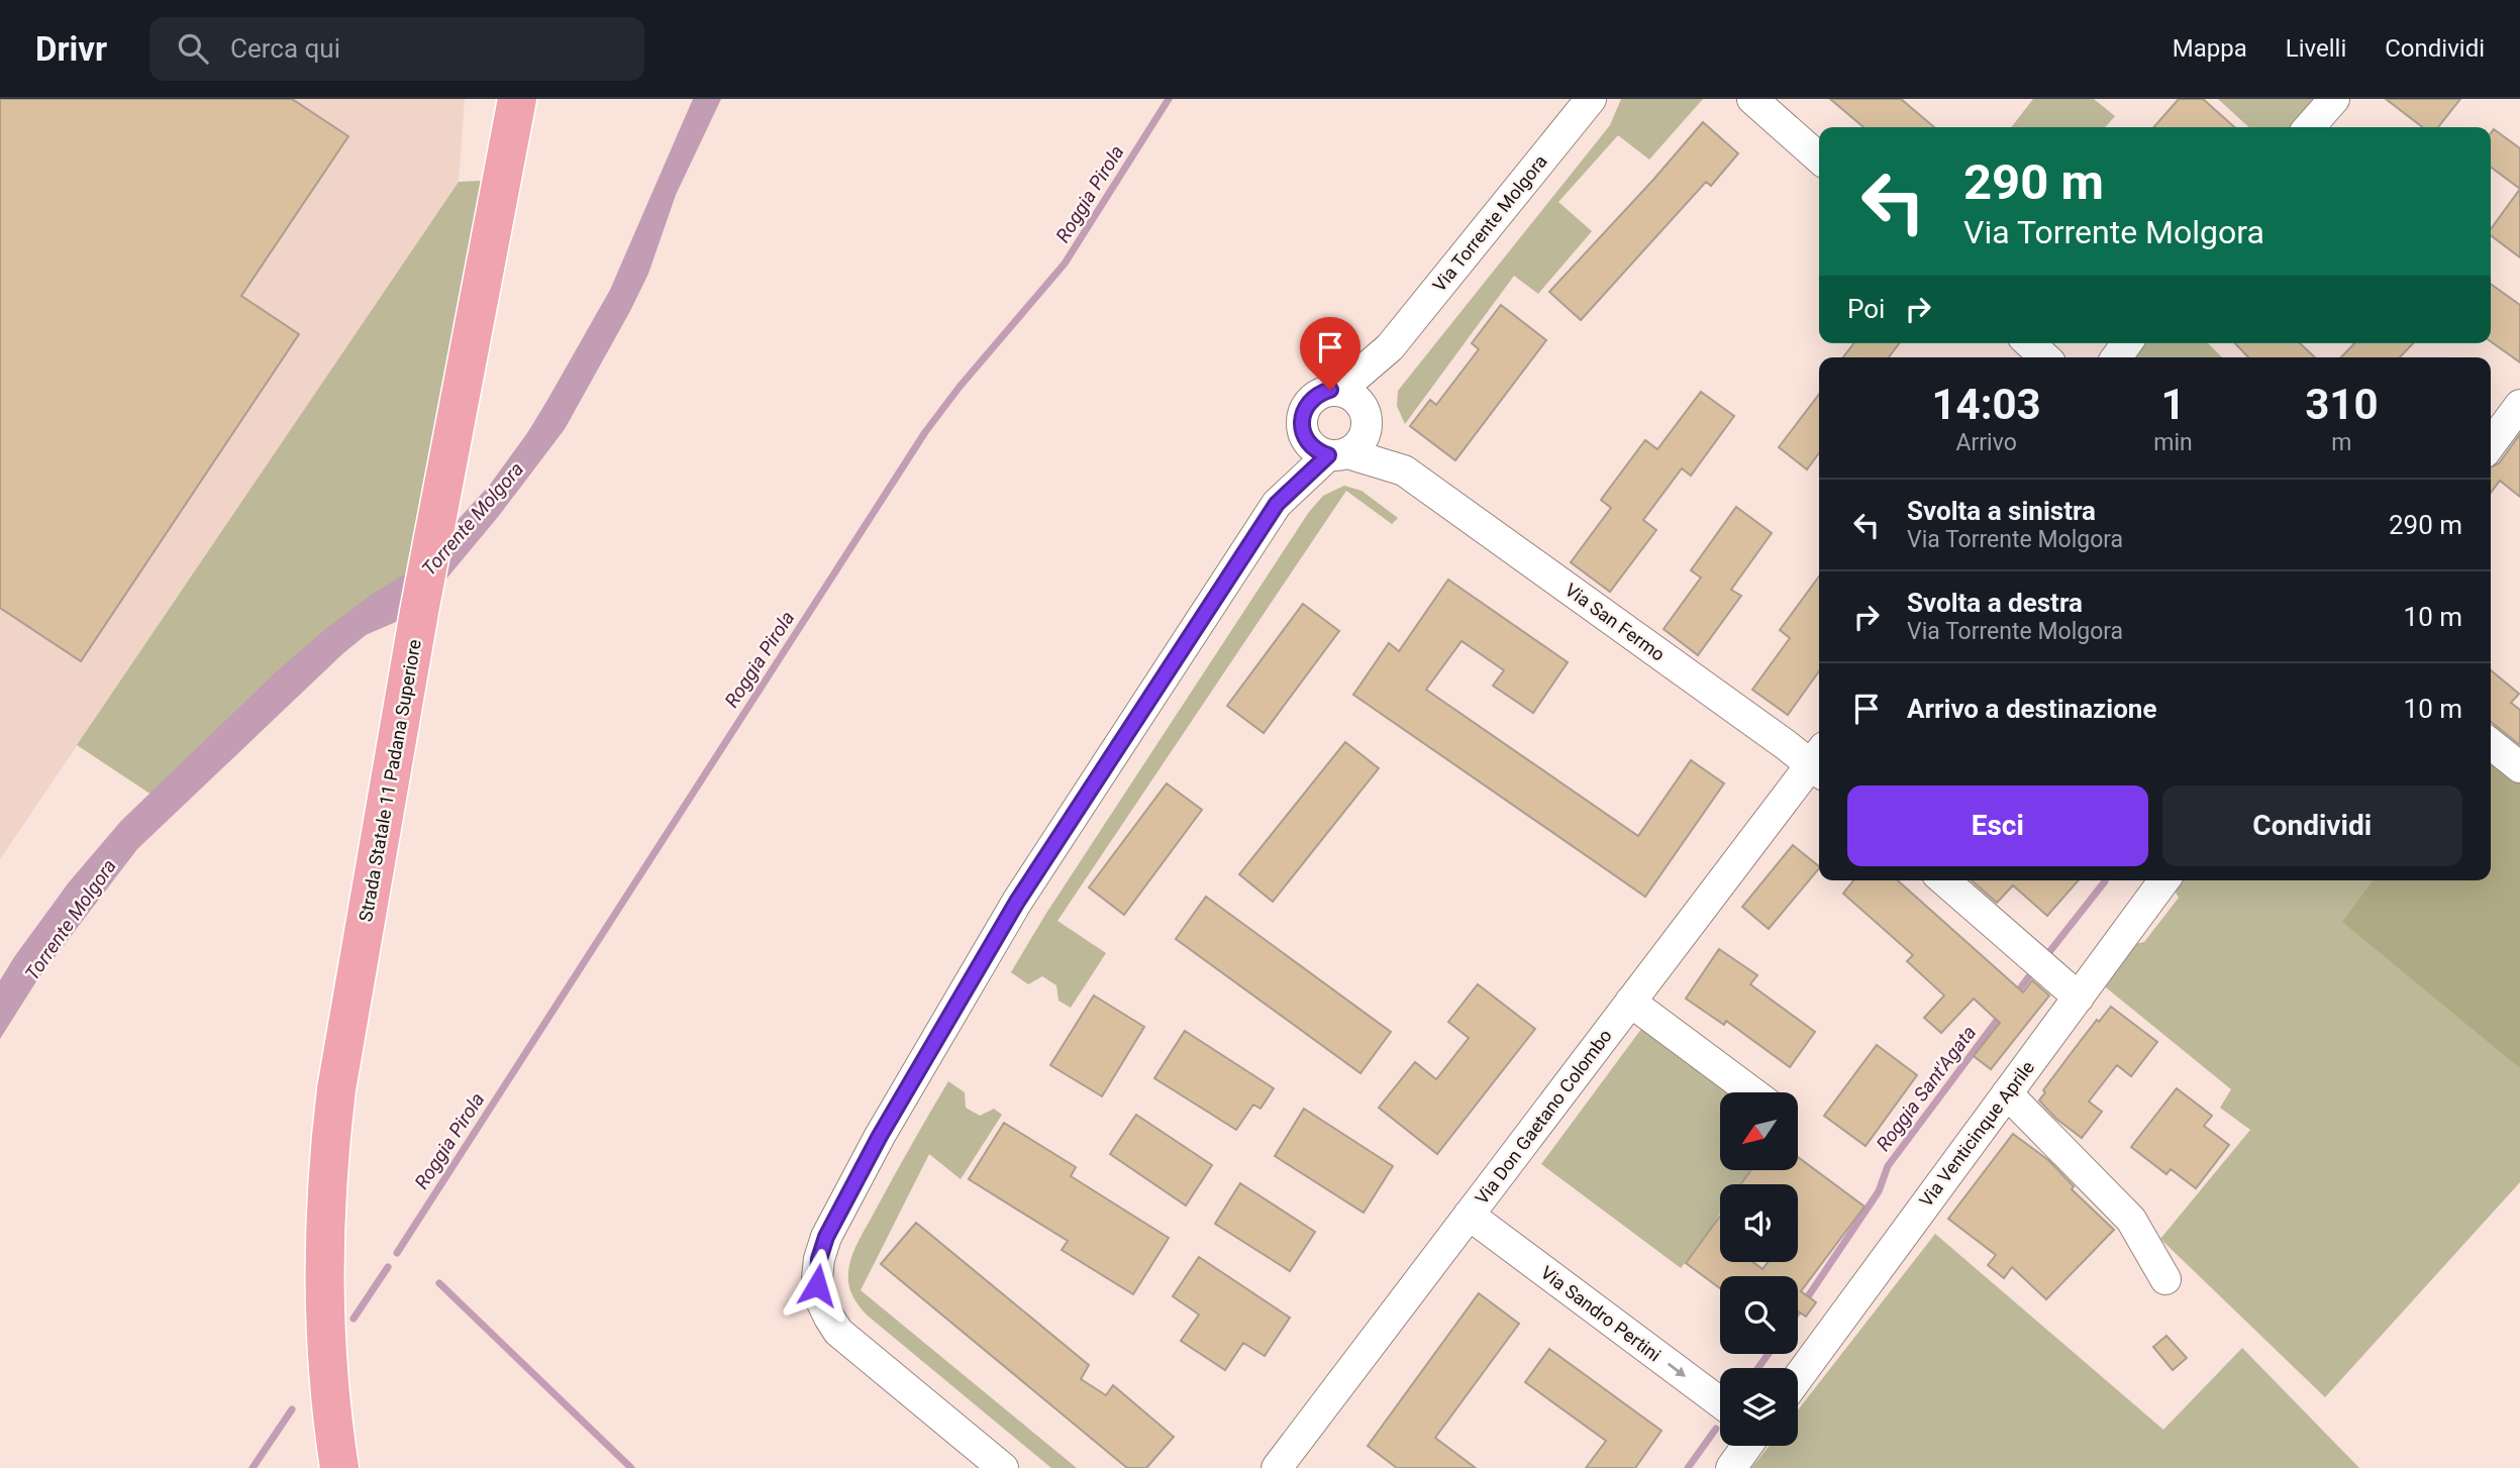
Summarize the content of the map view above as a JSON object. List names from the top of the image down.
{
  "streets": {
    "main road": ["Strada Statale 11 Padana Superiore"],
    "street": [
      "Via Torrente Molgora",
      "Via San Fermo",
      "Via Don Gaetano Colombo",
      "Via Venticinque Aprile",
      "Via Sandro Pertini"
    ]
  },
  "crossings": [
    ["Via Don Gaetano Colombo", "Via Sandro Pertini"]
  ],
  "water": ["Roggia Pirola", "Torrente Molgora", "Roggia Sant'Agata"],
  "north": "bottom left",
  "page": {
    "header": "Drivr",
    "search": "Cerca qui",
    "nav": ["Mappa", "Livelli", "Condividi"],
    "turn": ["290 m", "Via Torrente Molgora"],
    "then": "Poi",
    "eta": [
      "14:03",
      "Arrivo",
      "1",
      "min",
      "310",
      "m"
    ],
    "list": [
      {
        "name": "Svolta a sinistra",
        "note": "Via Torrente Molgora",
        "value": "290 m"
      },
      {
        "name": "Svolta a destra",
        "note": "Via Torrente Molgora",
        "value": "10 m"
      },
      {
        "name": "Arrivo a destinazione",
        "value": "10 m"
      }
    ],
    "buttons": ["Esci", "Condividi"]
  }
}
